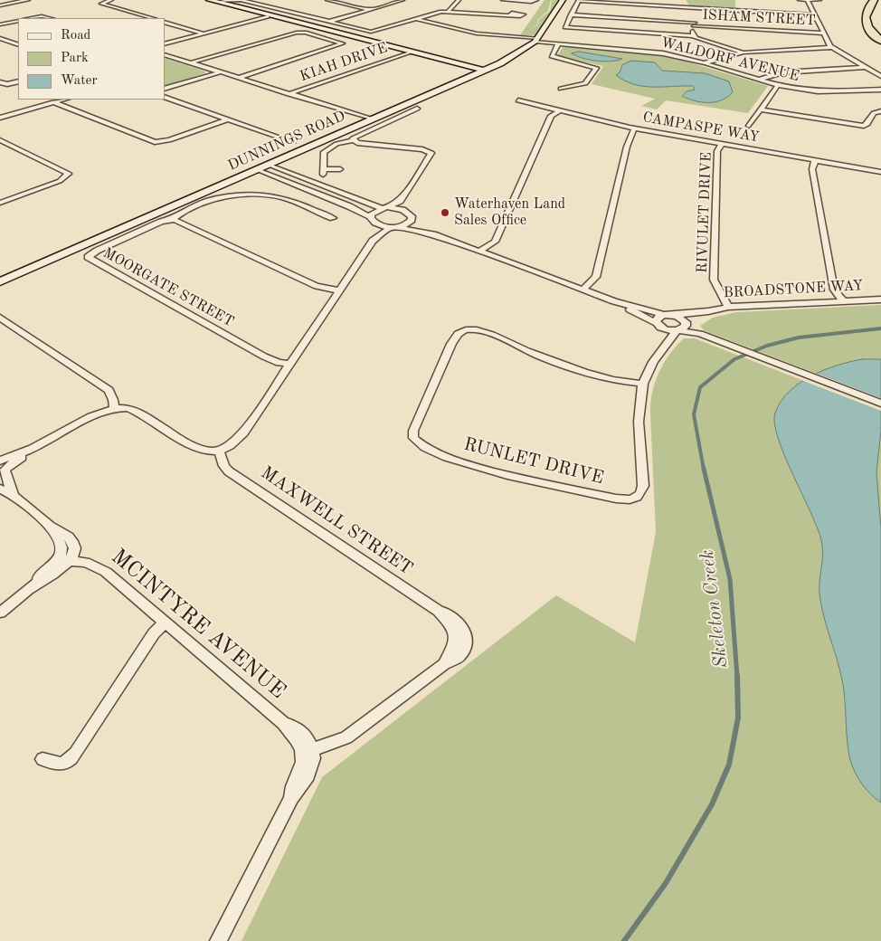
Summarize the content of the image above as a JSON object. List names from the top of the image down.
{
  "streets": {
    "street": [
      "ISHAM STREET",
      "WALDORF AVENUE",
      "KIAH DRIVE",
      "CAMPASPE WAY",
      "DUNNINGS ROAD",
      "RIVULET DRIVE",
      "MOORGATE STREET",
      "BROADSTONE WAY",
      "RUNLET DRIVE",
      "MAXWELL STREET",
      "MCINTYRE AVENUE"
    ]
  },
  "crossings": [
    ["WALDORF AVENUE", "DUNNINGS ROAD"],
    ["CAMPASPE WAY", "RIVULET DRIVE"],
    ["RIVULET DRIVE", "BROADSTONE WAY"],
    ["BROADSTONE WAY", "RUNLET DRIVE"],
    ["MAXWELL STREET", "MCINTYRE AVENUE"]
  ],
  "water": ["Skeleton Creek"],
  "places": ["Waterhaven Land Sales Office"],
  "legend": ["Road", "Park", "Water"]
}
